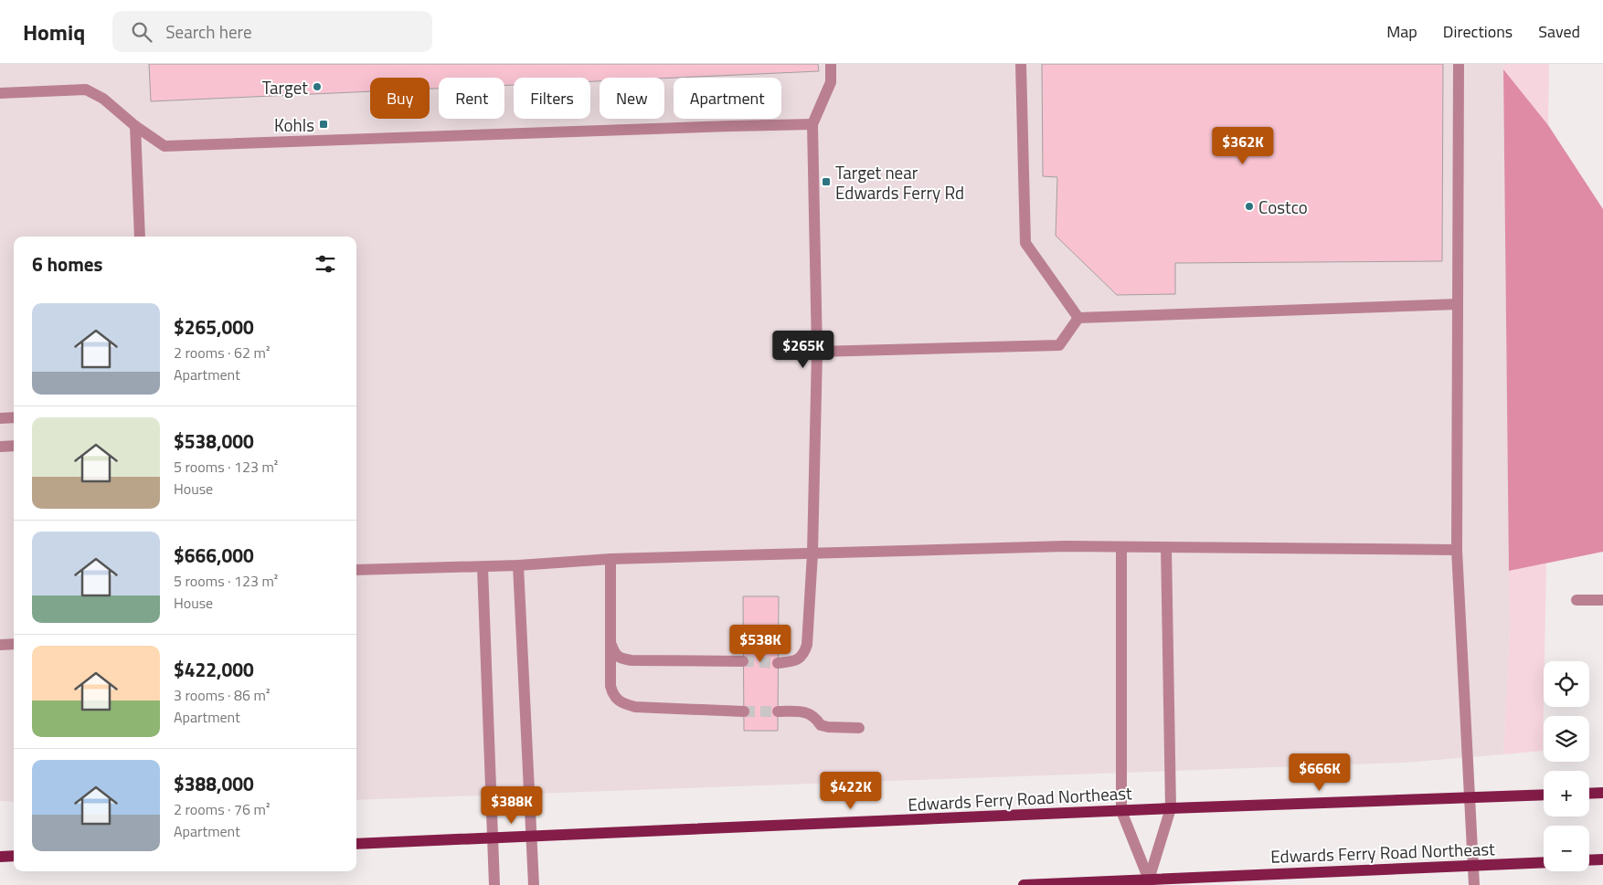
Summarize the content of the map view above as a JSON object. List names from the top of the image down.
{
  "streets": {
    "main road": ["Edwards Ferry Road Northeast"]
  },
  "places": {
    "other": ["Target", "Costco"],
    "transit": ["Kohls", "Target near Edwards Ferry Rd"]
  },
  "page": {
    "header": "Homiq",
    "search": "Search here",
    "nav": ["Map", "Directions", "Saved"],
    "chip": [
      "Buy",
      "Rent",
      "Filters",
      "New",
      "Apartment"
    ],
    "price": [
      "$362K",
      "$265K",
      "$538K",
      "$666K",
      "$422K",
      "$388K"
    ],
    "heading": "6 homes",
    "list": [
      {
        "name": "$265,000",
        "note": "2 rooms · 62 m² · Apartment"
      },
      {
        "name": "$538,000",
        "note": "5 rooms · 123 m² · House"
      },
      {
        "name": "$666,000",
        "note": "5 rooms · 123 m² · House"
      },
      {
        "name": "$422,000",
        "note": "3 rooms · 86 m² · Apartment"
      },
      {
        "name": "$388,000",
        "note": "2 rooms · 76 m² · Apartment"
      }
    ],
    "map_buttons": ["+", "−"]
  }
}
